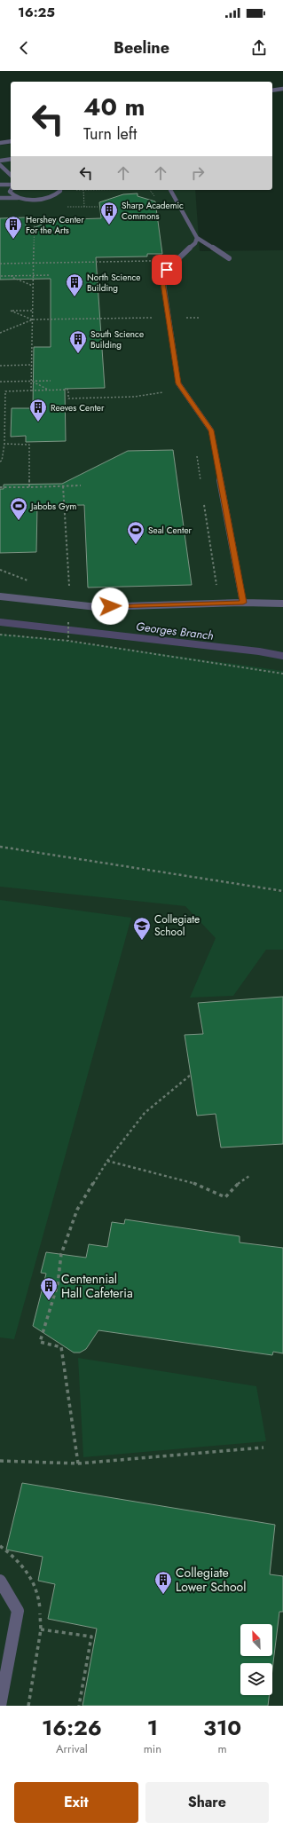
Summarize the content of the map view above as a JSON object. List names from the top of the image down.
{
  "water": ["Georges Branch"],
  "places": {
    "building": [
      "Sharp Academic Commons",
      "Hershey Center For the Arts",
      "North Science Building",
      "South Science Building",
      "Reeves Center",
      "Centennial Hall Cafeteria",
      "Collegiate Lower School"
    ],
    "sports": ["Jabobs Gym", "Seal Center"],
    "school or university": ["Collegiate School"]
  },
  "north": "top left",
  "page": {
    "status": "16:25",
    "header": "Beeline",
    "turn": ["40 m", "Turn left"],
    "eta": [
      "16:26",
      "Arrival",
      "1",
      "min",
      "310",
      "m"
    ],
    "buttons": ["Exit", "Share"]
  }
}
